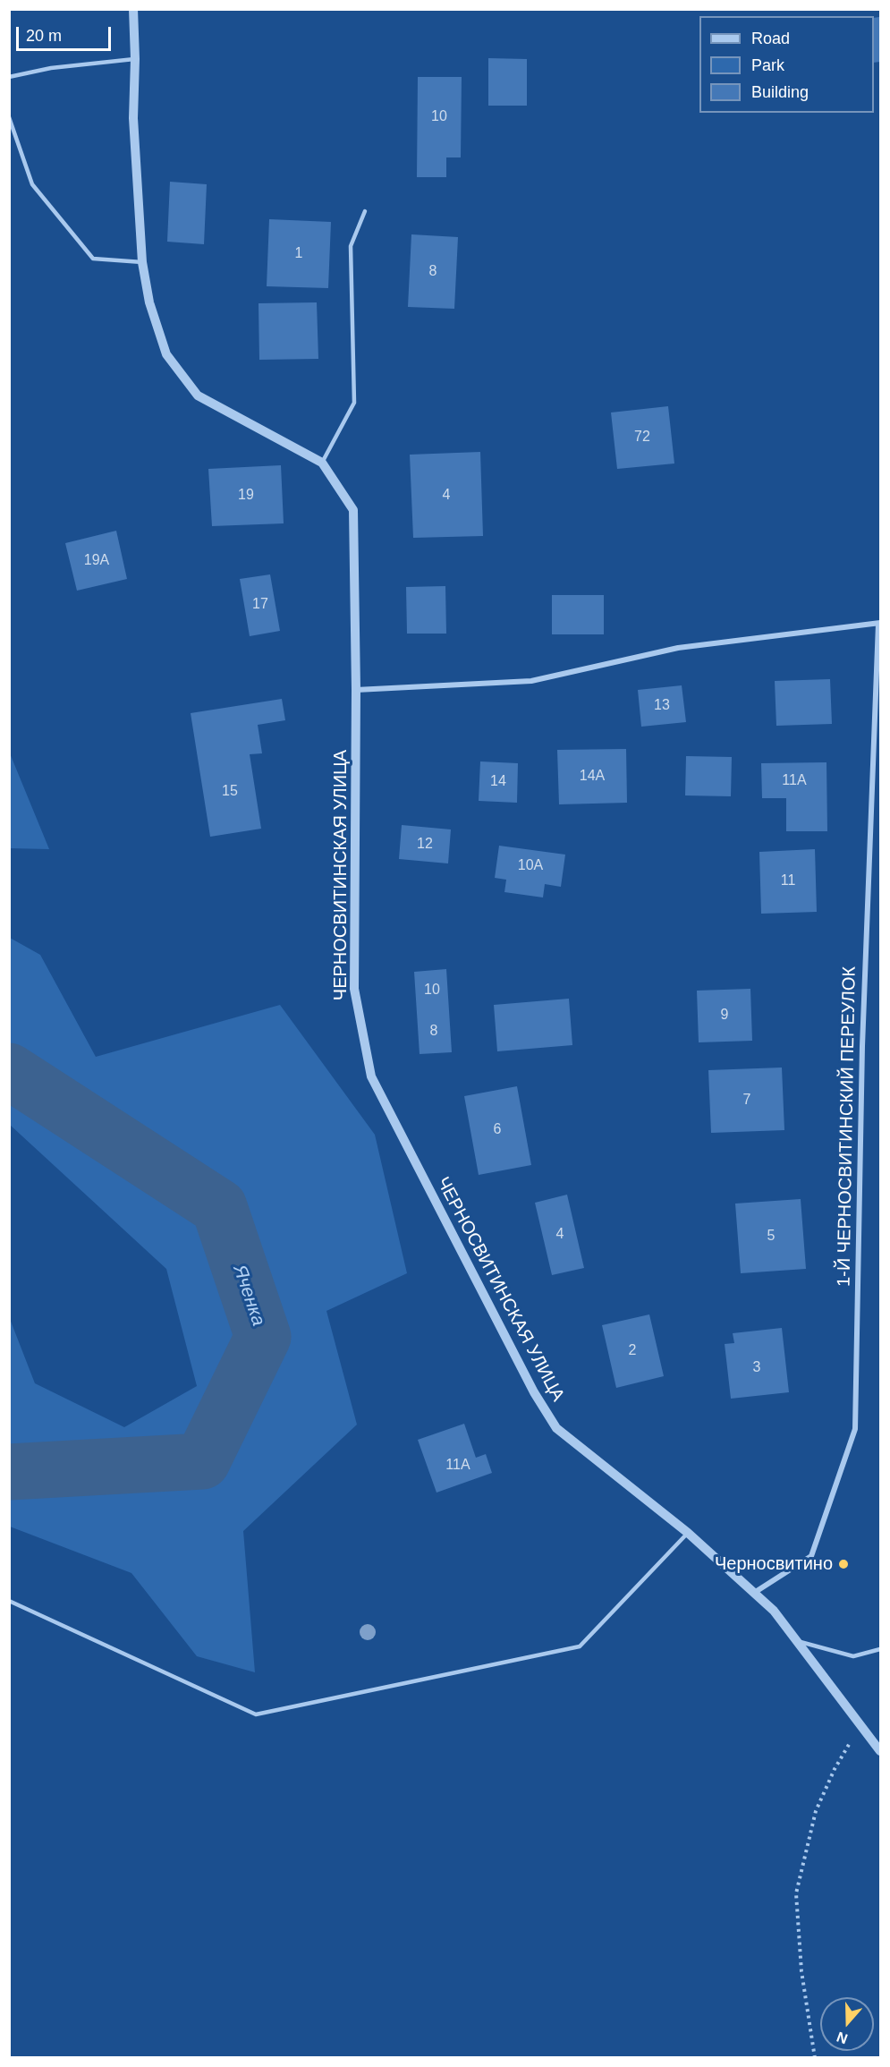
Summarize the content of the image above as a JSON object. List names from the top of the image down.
{
  "streets": {
    "street": ["ЧЕРНОСВИТИНСКАЯ УЛИЦА", "1-Й ЧЕРНОСВИТИНСКИЙ ПЕРЕУЛОК"]
  },
  "crossings": [
    ["ЧЕРНОСВИТИНСКАЯ УЛИЦА", "1-Й ЧЕРНОСВИТИНСКИЙ ПЕРЕУЛОК"]
  ],
  "water": ["Яченка"],
  "places": ["Черносвитино"],
  "house_numbers": [
    "10",
    "1",
    "8",
    "72",
    "19",
    "4",
    "19А",
    "17",
    "13",
    "14А",
    "11А",
    "14",
    "15",
    "12",
    "10А",
    "11",
    "10",
    "9",
    "8",
    "7",
    "6",
    "4",
    "5",
    "2",
    "3",
    "11А"
  ],
  "legend": ["Road", "Park", "Building"],
  "scale_bar": "20 m",
  "north": "bottom"
}
